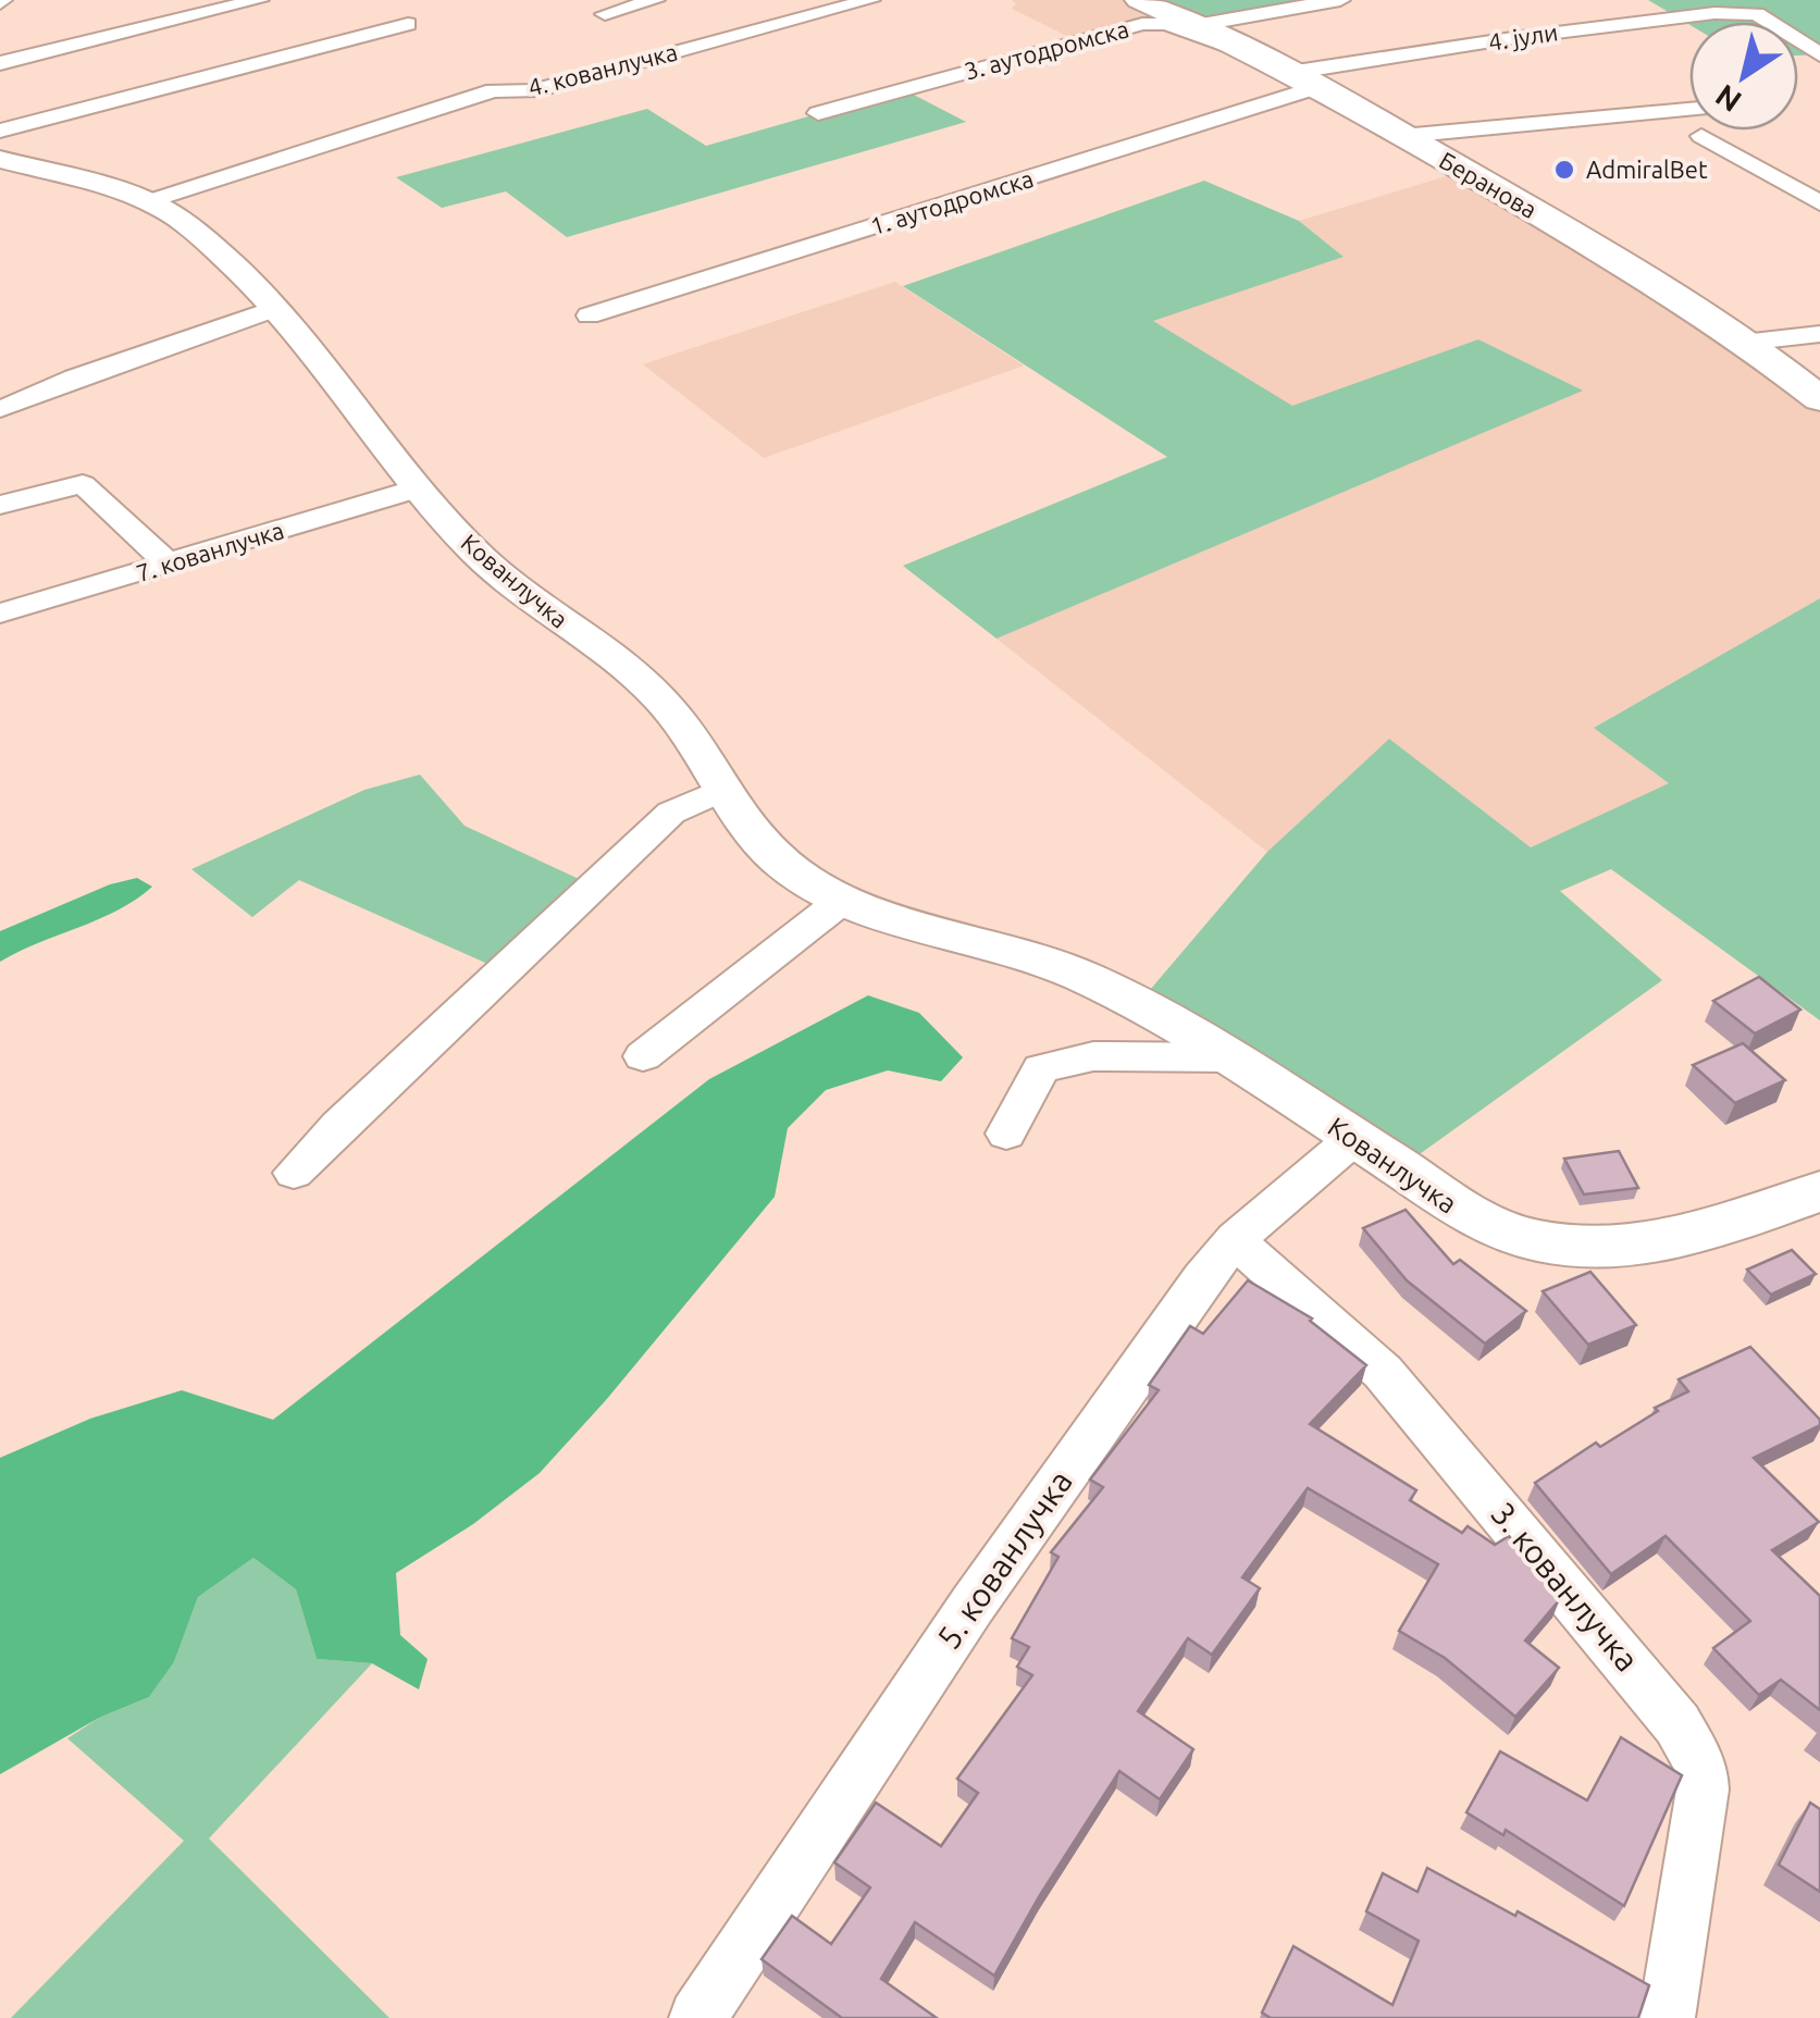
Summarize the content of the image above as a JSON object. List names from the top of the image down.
{
  "streets": {
    "main road": ["Беранова"],
    "street": [
      "4. јули",
      "3. аутодромска",
      "4. кованлучка",
      "1. аутодромска",
      "7. кованлучка",
      "Кованлучка",
      "5. кованлучка",
      "3. кованлучка"
    ]
  },
  "crossings": [
    ["4. јули", "3. аутодромска"],
    ["4. јули", "Беранова"],
    ["4. јули", "1. аутодромска"],
    ["3. аутодромска", "Беранова"],
    ["3. аутодромска", "1. аутодромска"],
    ["4. кованлучка", "Кованлучка"],
    ["Беранова", "1. аутодромска"],
    ["7. кованлучка", "Кованлучка"],
    ["Кованлучка", "5. кованлучка"],
    ["5. кованлучка", "3. кованлучка"]
  ],
  "places": ["AdmiralBet"],
  "north": "bottom left"
}
